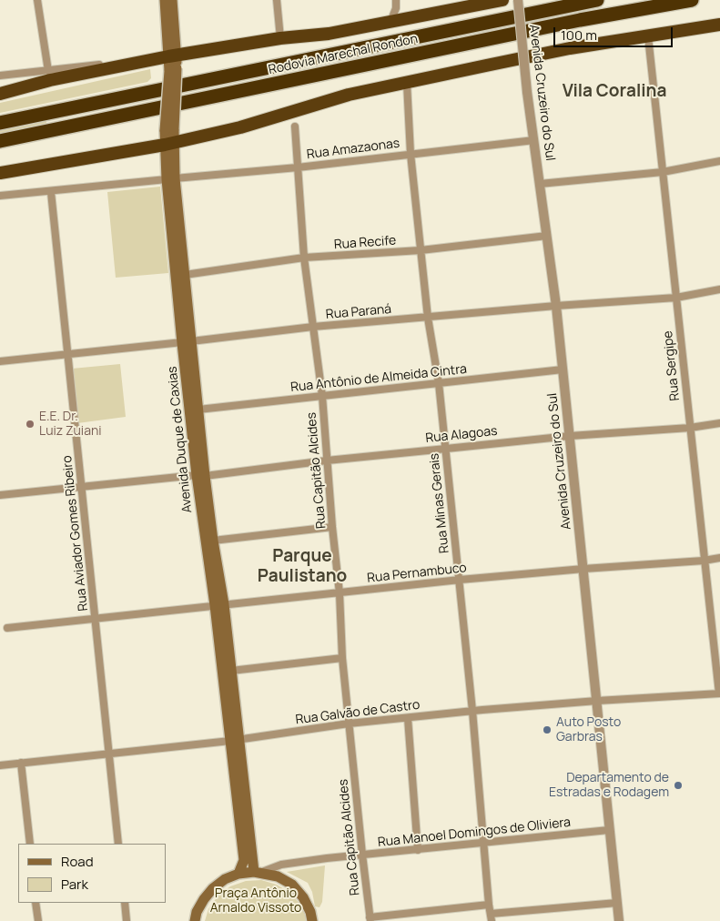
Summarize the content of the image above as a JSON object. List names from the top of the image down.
{
  "streets": {
    "highway": ["Rodovia Marechal Rondon"],
    "main road": ["Avenida Duque de Caxias"],
    "street": [
      "Avenida Cruzeiro do Sul",
      "Rua Amazaonas",
      "Rua Recife",
      "Rua Paraná",
      "Rua Sergipe",
      "Rua Antônio de Almeida Cintra",
      "Rua Alagoas",
      "Rua Capitão Alcides",
      "Rua Minas Gerais",
      "Rua Aviador Gomes Ribeiro",
      "Rua Pernambuco",
      "Rua Galvão de Castro",
      "Rua Manoel Domingos de Oliviera"
    ]
  },
  "crossings": [
    ["Avenida Cruzeiro do Sul", "Rua Amazaonas"],
    ["Avenida Cruzeiro do Sul", "Rua Recife"],
    ["Avenida Cruzeiro do Sul", "Rua Paraná"],
    ["Avenida Cruzeiro do Sul", "Rua Antônio de Almeida Cintra"],
    ["Avenida Cruzeiro do Sul", "Rua Alagoas"],
    ["Avenida Cruzeiro do Sul", "Rua Pernambuco"],
    ["Avenida Cruzeiro do Sul", "Rua Galvão de Castro"],
    ["Avenida Cruzeiro do Sul", "Rua Manoel Domingos de Oliviera"],
    ["Rua Amazaonas", "Avenida Duque de Caxias"],
    ["Rua Amazaonas", "Rua Capitão Alcides"],
    ["Rua Amazaonas", "Rua Minas Gerais"],
    ["Rua Amazaonas", "Rua Aviador Gomes Ribeiro"],
    ["Rua Recife", "Avenida Duque de Caxias"],
    ["Rua Recife", "Rua Capitão Alcides"],
    ["Rua Recife", "Rua Minas Gerais"],
    ["Rua Paraná", "Rua Sergipe"],
    ["Rua Paraná", "Avenida Duque de Caxias"],
    ["Rua Paraná", "Rua Capitão Alcides"],
    ["Rua Paraná", "Rua Minas Gerais"],
    ["Rua Paraná", "Rua Aviador Gomes Ribeiro"],
    ["Rua Sergipe", "Rua Alagoas"],
    ["Rua Sergipe", "Rua Pernambuco"],
    ["Rua Sergipe", "Rua Galvão de Castro"],
    ["Rua Antônio de Almeida Cintra", "Avenida Duque de Caxias"],
    ["Rua Antônio de Almeida Cintra", "Rua Capitão Alcides"],
    ["Rua Antônio de Almeida Cintra", "Rua Minas Gerais"],
    ["Rua Alagoas", "Avenida Duque de Caxias"],
    ["Rua Alagoas", "Rua Capitão Alcides"],
    ["Rua Alagoas", "Rua Minas Gerais"],
    ["Rua Alagoas", "Rua Aviador Gomes Ribeiro"],
    ["Avenida Duque de Caxias", "Rua Pernambuco"],
    ["Avenida Duque de Caxias", "Rua Galvão de Castro"],
    ["Avenida Duque de Caxias", "Rua Manoel Domingos de Oliviera"],
    ["Rua Capitão Alcides", "Rua Pernambuco"],
    ["Rua Capitão Alcides", "Rua Galvão de Castro"],
    ["Rua Capitão Alcides", "Rua Manoel Domingos de Oliviera"],
    ["Rua Minas Gerais", "Rua Pernambuco"],
    ["Rua Minas Gerais", "Rua Galvão de Castro"],
    ["Rua Minas Gerais", "Rua Manoel Domingos de Oliviera"],
    ["Rua Aviador Gomes Ribeiro", "Rua Pernambuco"],
    ["Rua Aviador Gomes Ribeiro", "Rua Galvão de Castro"]
  ],
  "districts": ["Vila Coralina", "Parque Paulistano"],
  "parks": ["Praça Antônio Arnaldo Vissoto"],
  "places": ["E.E. Dr. Luiz Zuiani", "Auto Posto Garbras", "Departamento de Estradas e Rodagem"],
  "legend": ["Road", "Park"],
  "scale_bar": "100 m"
}
